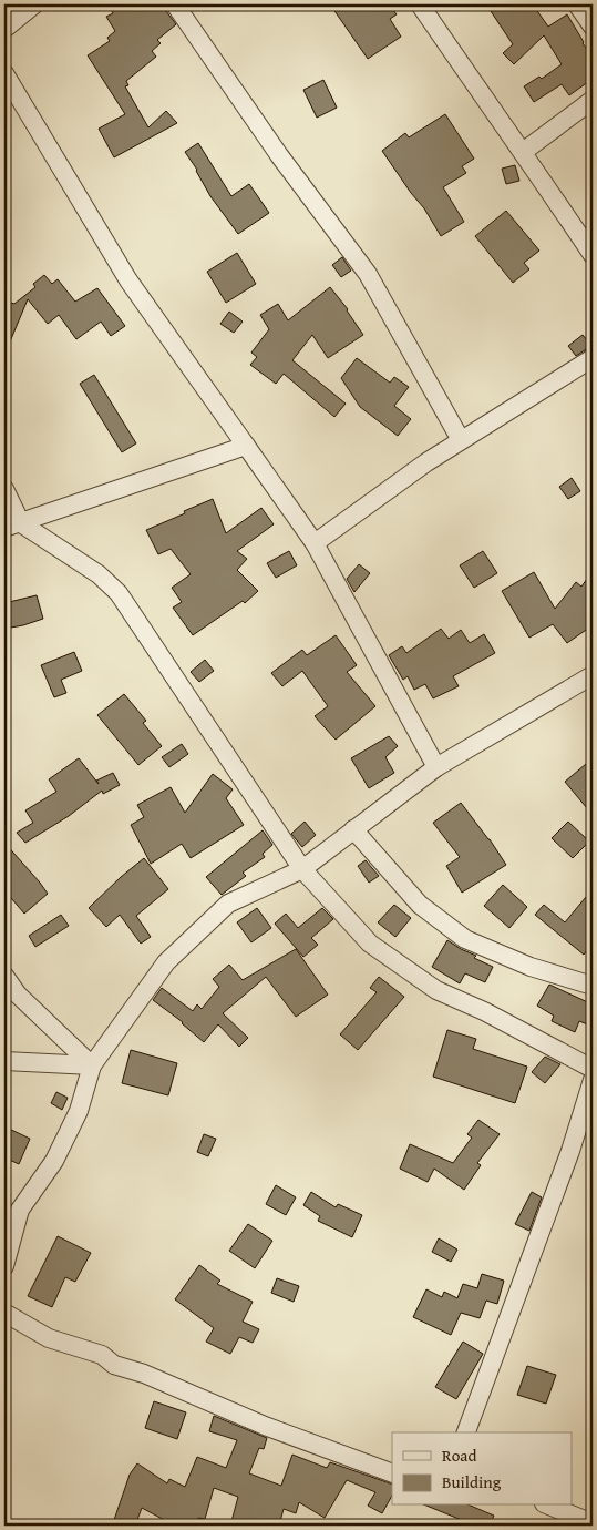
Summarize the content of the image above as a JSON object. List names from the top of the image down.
{
  "legend": ["Road", "Building"]
}
